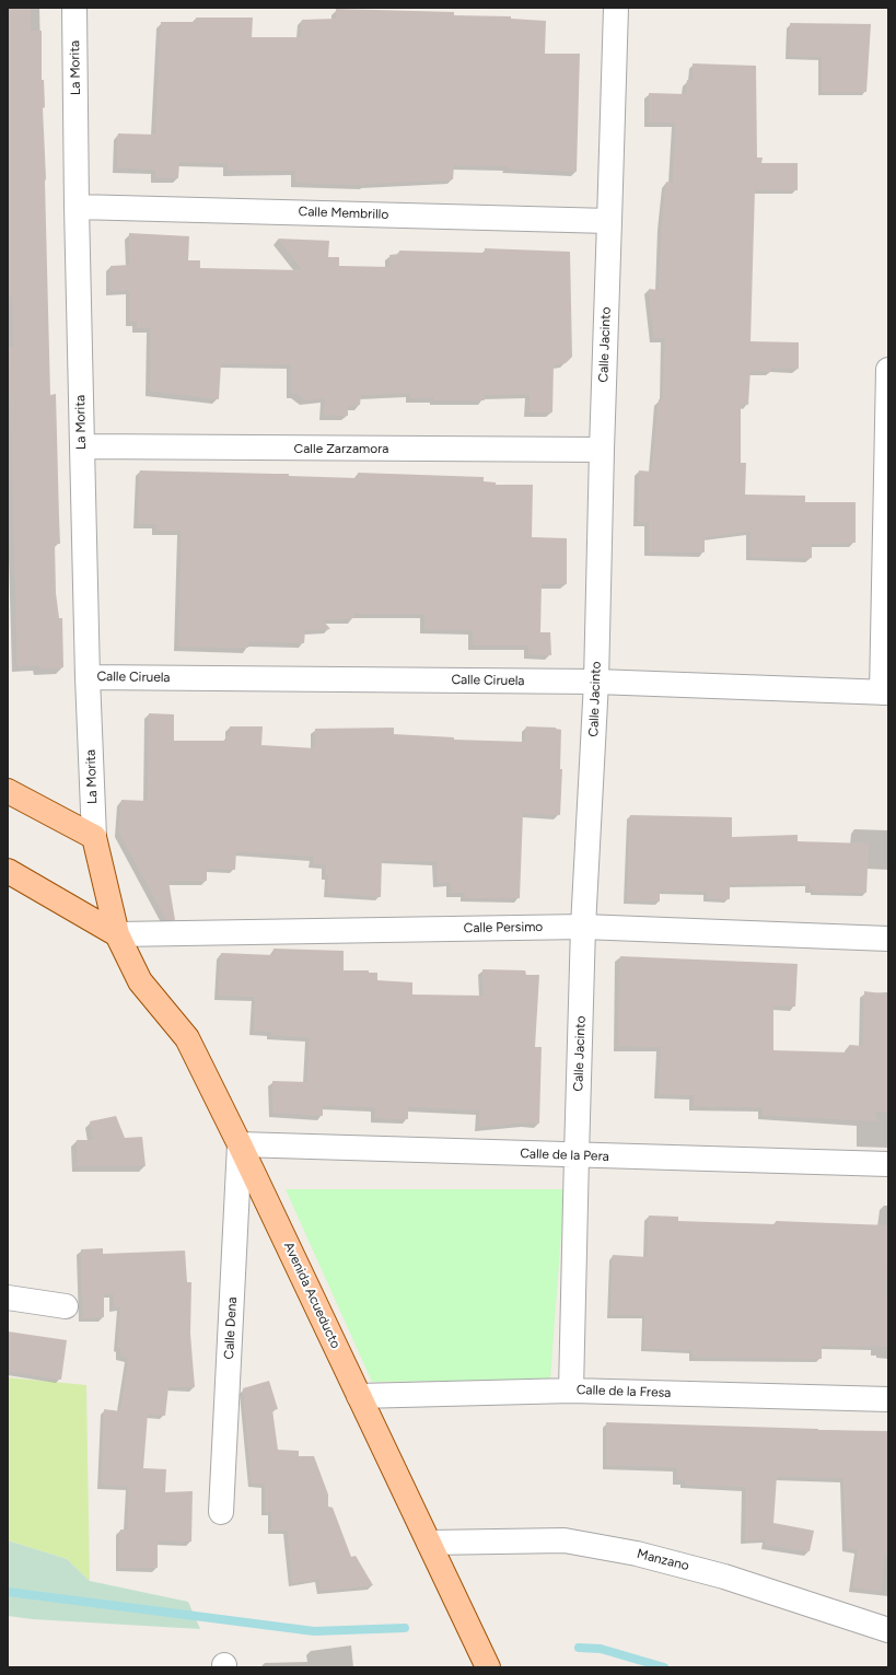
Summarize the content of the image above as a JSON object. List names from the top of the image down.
{
  "streets": {
    "main road": ["Avenida Acueducto"],
    "street": [
      "La Morita",
      "Calle Membrillo",
      "Calle Jacinto",
      "Calle Zarzamora",
      "Calle Ciruela",
      "Calle Persimo",
      "Calle de la Pera",
      "Calle Dena",
      "Calle de la Fresa",
      "Manzano"
    ]
  },
  "crossings": [
    ["La Morita", "Calle Membrillo"],
    ["La Morita", "Calle Zarzamora"],
    ["La Morita", "Calle Ciruela"],
    ["La Morita", "Avenida Acueducto"],
    ["Calle Membrillo", "Calle Jacinto"],
    ["Calle Jacinto", "Calle Zarzamora"],
    ["Calle Jacinto", "Calle Ciruela"],
    ["Calle Jacinto", "Calle Persimo"],
    ["Calle Jacinto", "Calle de la Pera"],
    ["Calle Jacinto", "Calle de la Fresa"],
    ["Calle Persimo", "Avenida Acueducto"],
    ["Calle de la Pera", "Avenida Acueducto"],
    ["Calle de la Pera", "Calle Dena"],
    ["Avenida Acueducto", "Calle Dena"],
    ["Avenida Acueducto", "Calle de la Fresa"],
    ["Avenida Acueducto", "Manzano"]
  ]
}
